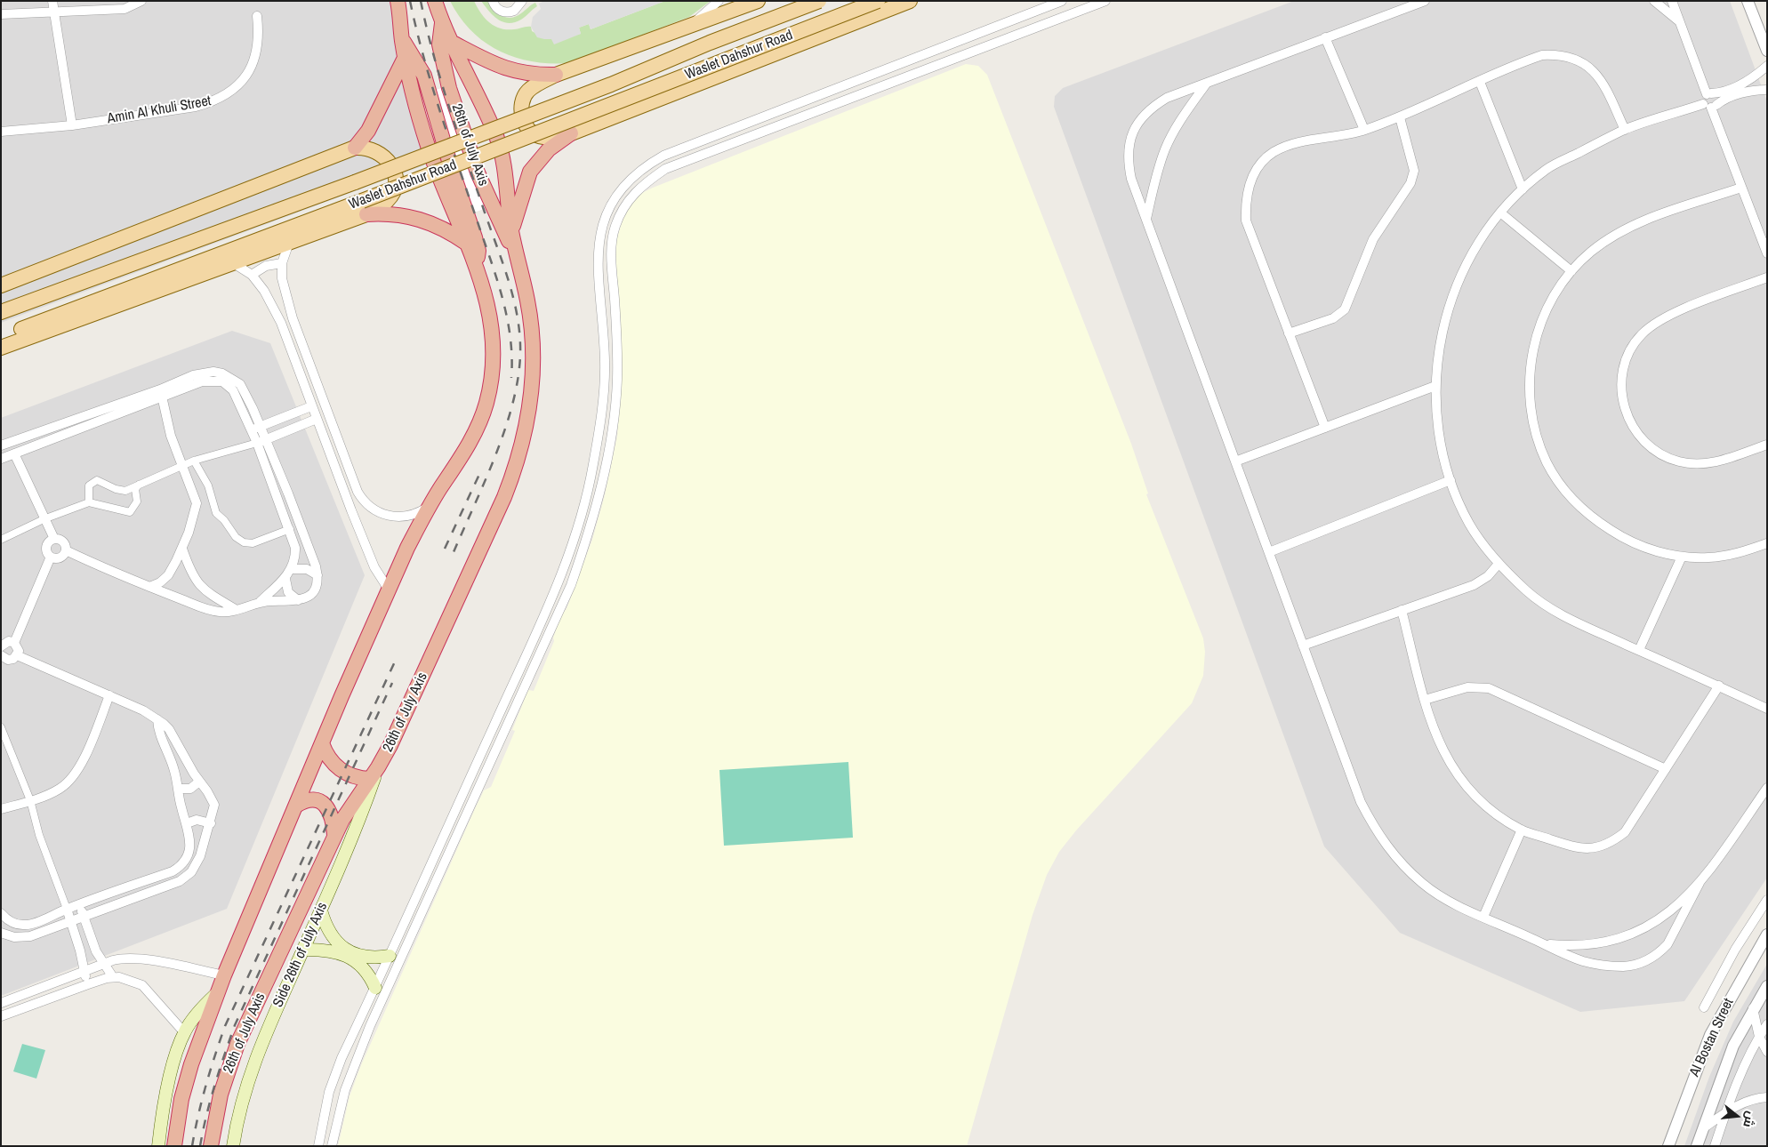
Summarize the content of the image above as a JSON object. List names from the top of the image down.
{
  "streets": {
    "highway": ["26th of July Axis"],
    "main road": ["Waslet Dahshur Road", "Side 26th of July Axis"],
    "street": ["Amin Al Khuli Street", "Al Bostan Street"]
  },
  "crossings": [
    ["26th of July Axis", "Side 26th of July Axis"]
  ],
  "north": "right"
}
